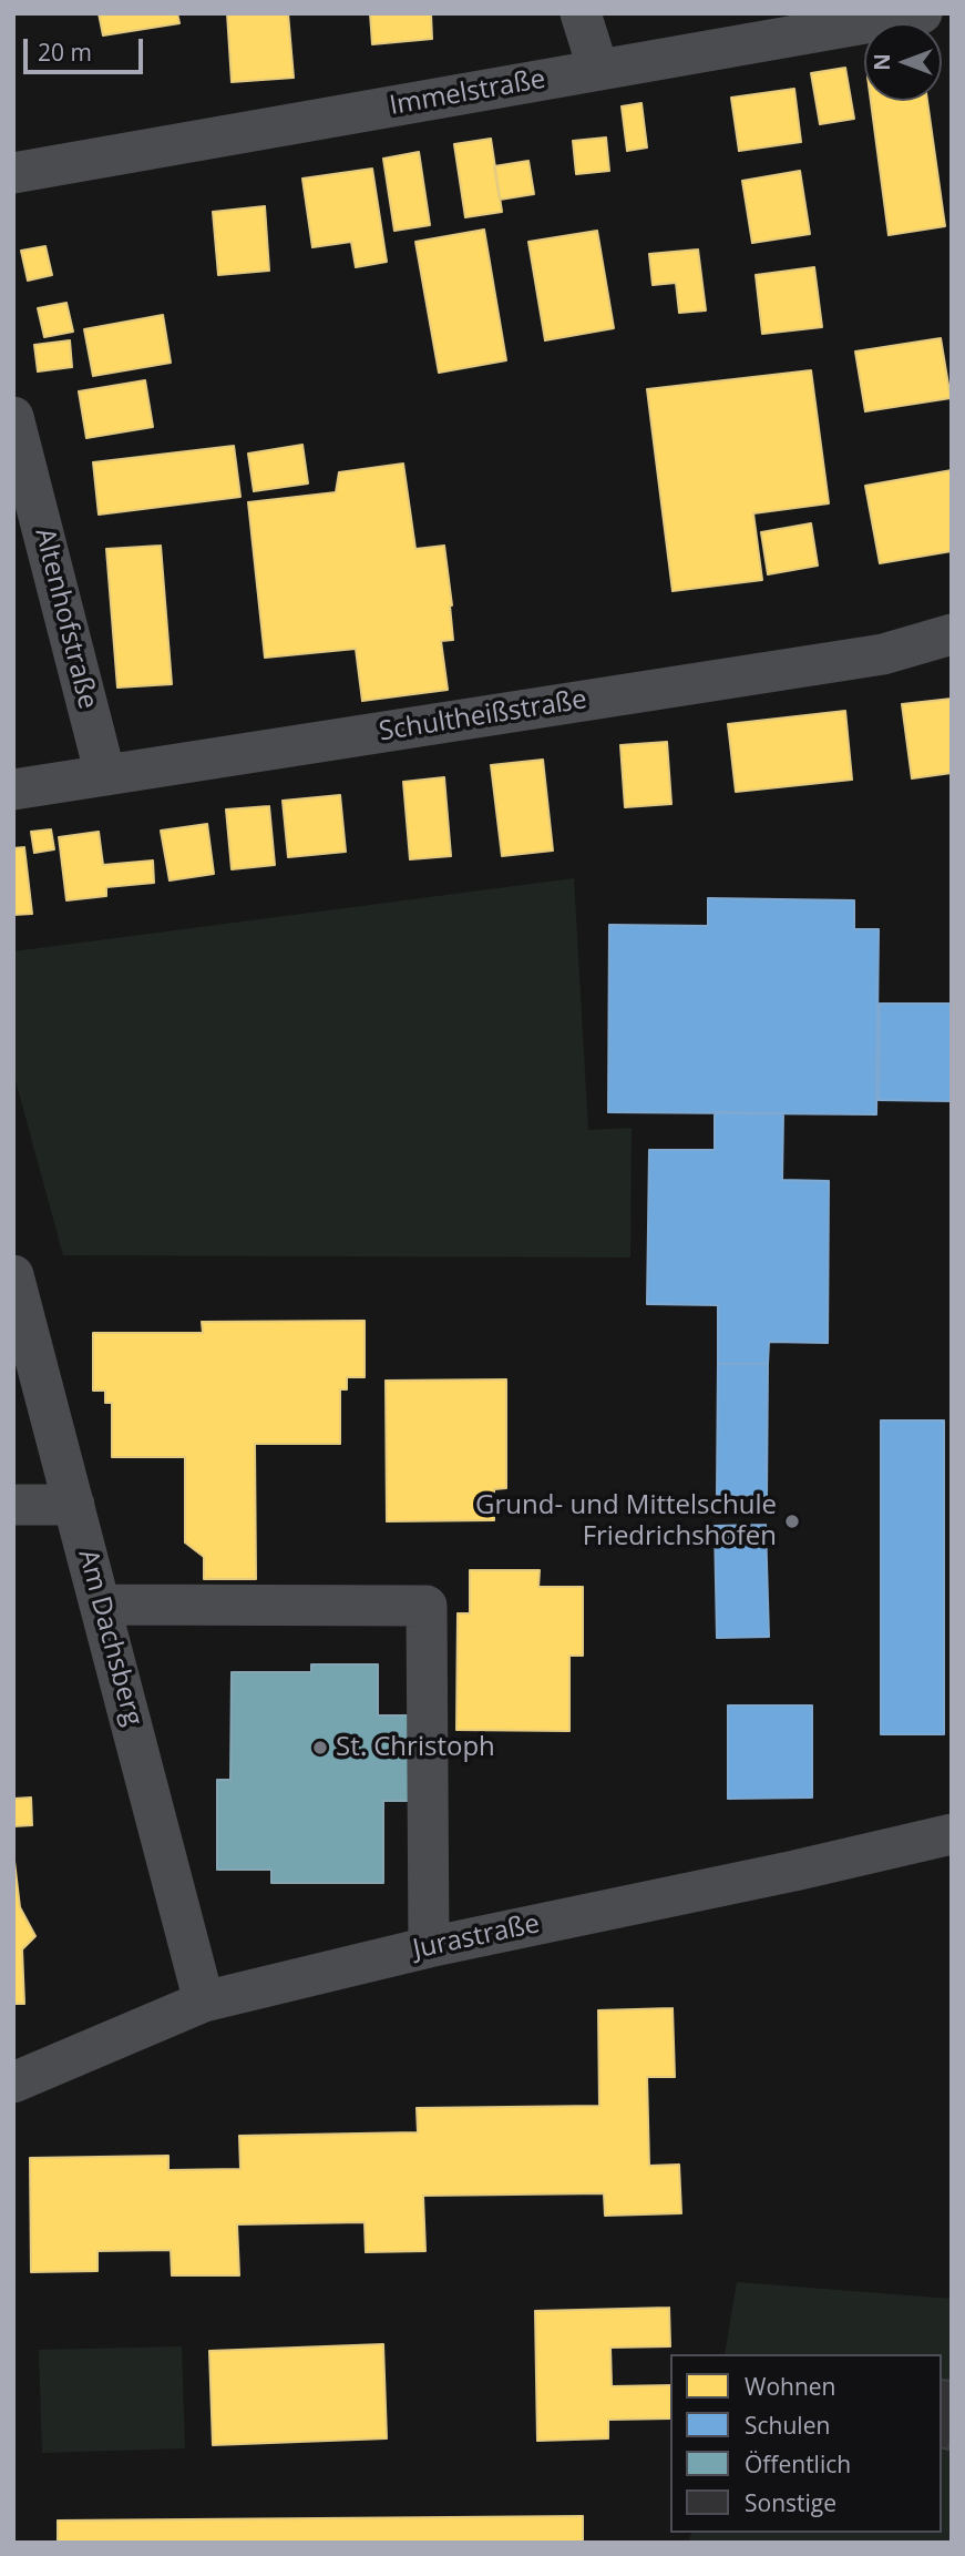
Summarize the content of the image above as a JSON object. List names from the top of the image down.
{
  "streets": {
    "street": [
      "Immelstraße",
      "Altenhofstraße",
      "Schultheißstraße",
      "Am Dachsberg",
      "Jurastraße"
    ]
  },
  "crossings": [
    ["Altenhofstraße", "Schultheißstraße"],
    ["Am Dachsberg", "Jurastraße"]
  ],
  "places": ["Grund- und Mittelschule Friedrichshofen", "St. Christoph"],
  "legend": [
    "Wohnen",
    "Schulen",
    "Öffentlich",
    "Sonstige"
  ],
  "scale_bar": "20 m",
  "north": "left"
}
